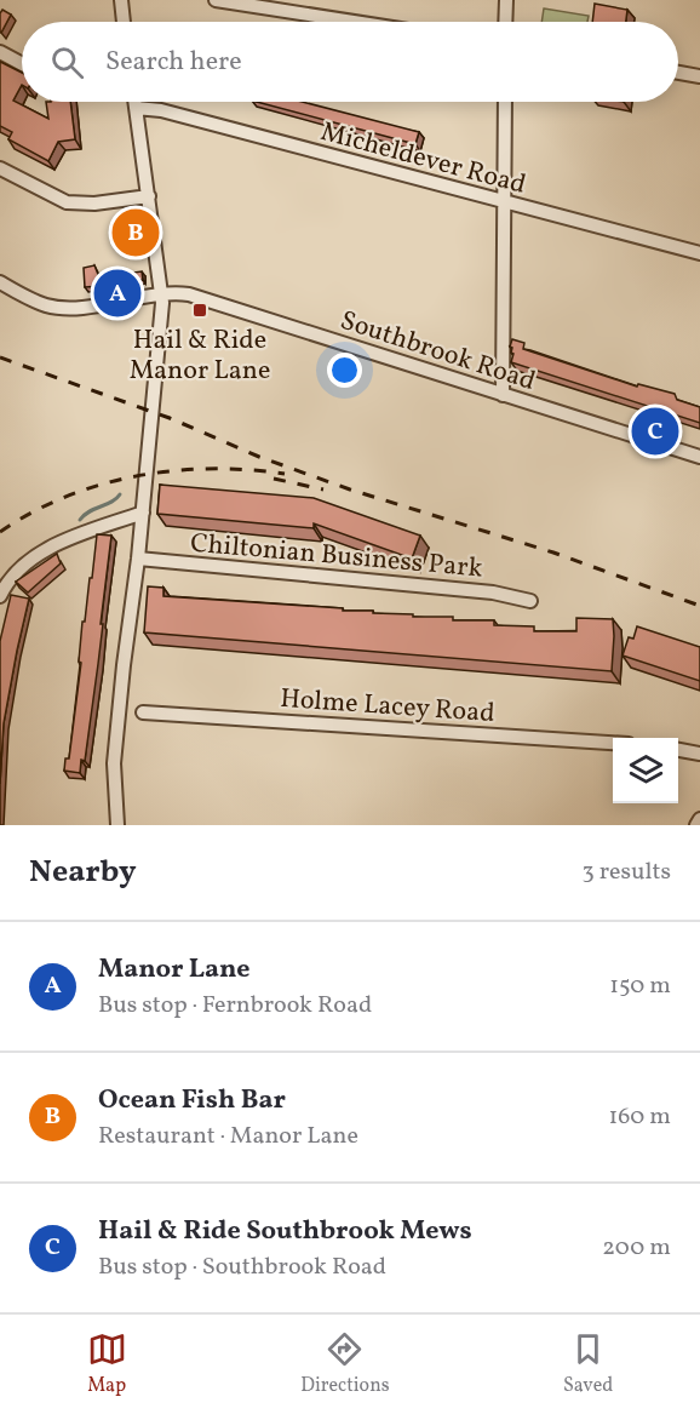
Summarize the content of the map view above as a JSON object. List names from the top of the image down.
{
  "streets": {
    "street": [
      "Micheldever Road",
      "Southbrook Road",
      "Chiltonian Business Park",
      "Holme Lacey Road"
    ]
  },
  "places": {
    "transit": ["Hail & Ride Manor Lane"]
  },
  "page": {
    "search": "Search here",
    "pins": ["B", "A", "C"],
    "heading": ["Nearby", "3 results"],
    "list": [
      {
        "mark": "A",
        "name": "Manor Lane",
        "note": "Bus stop · Fernbrook Road",
        "value": "150 m"
      },
      {
        "mark": "B",
        "name": "Ocean Fish Bar",
        "note": "Restaurant · Manor Lane",
        "value": "160 m"
      },
      {
        "mark": "C",
        "name": "Hail & Ride Southbrook Mews",
        "note": "Bus stop · Southbrook Road",
        "value": "200 m"
      }
    ],
    "nav": ["Map", "Directions", "Saved"]
  }
}
